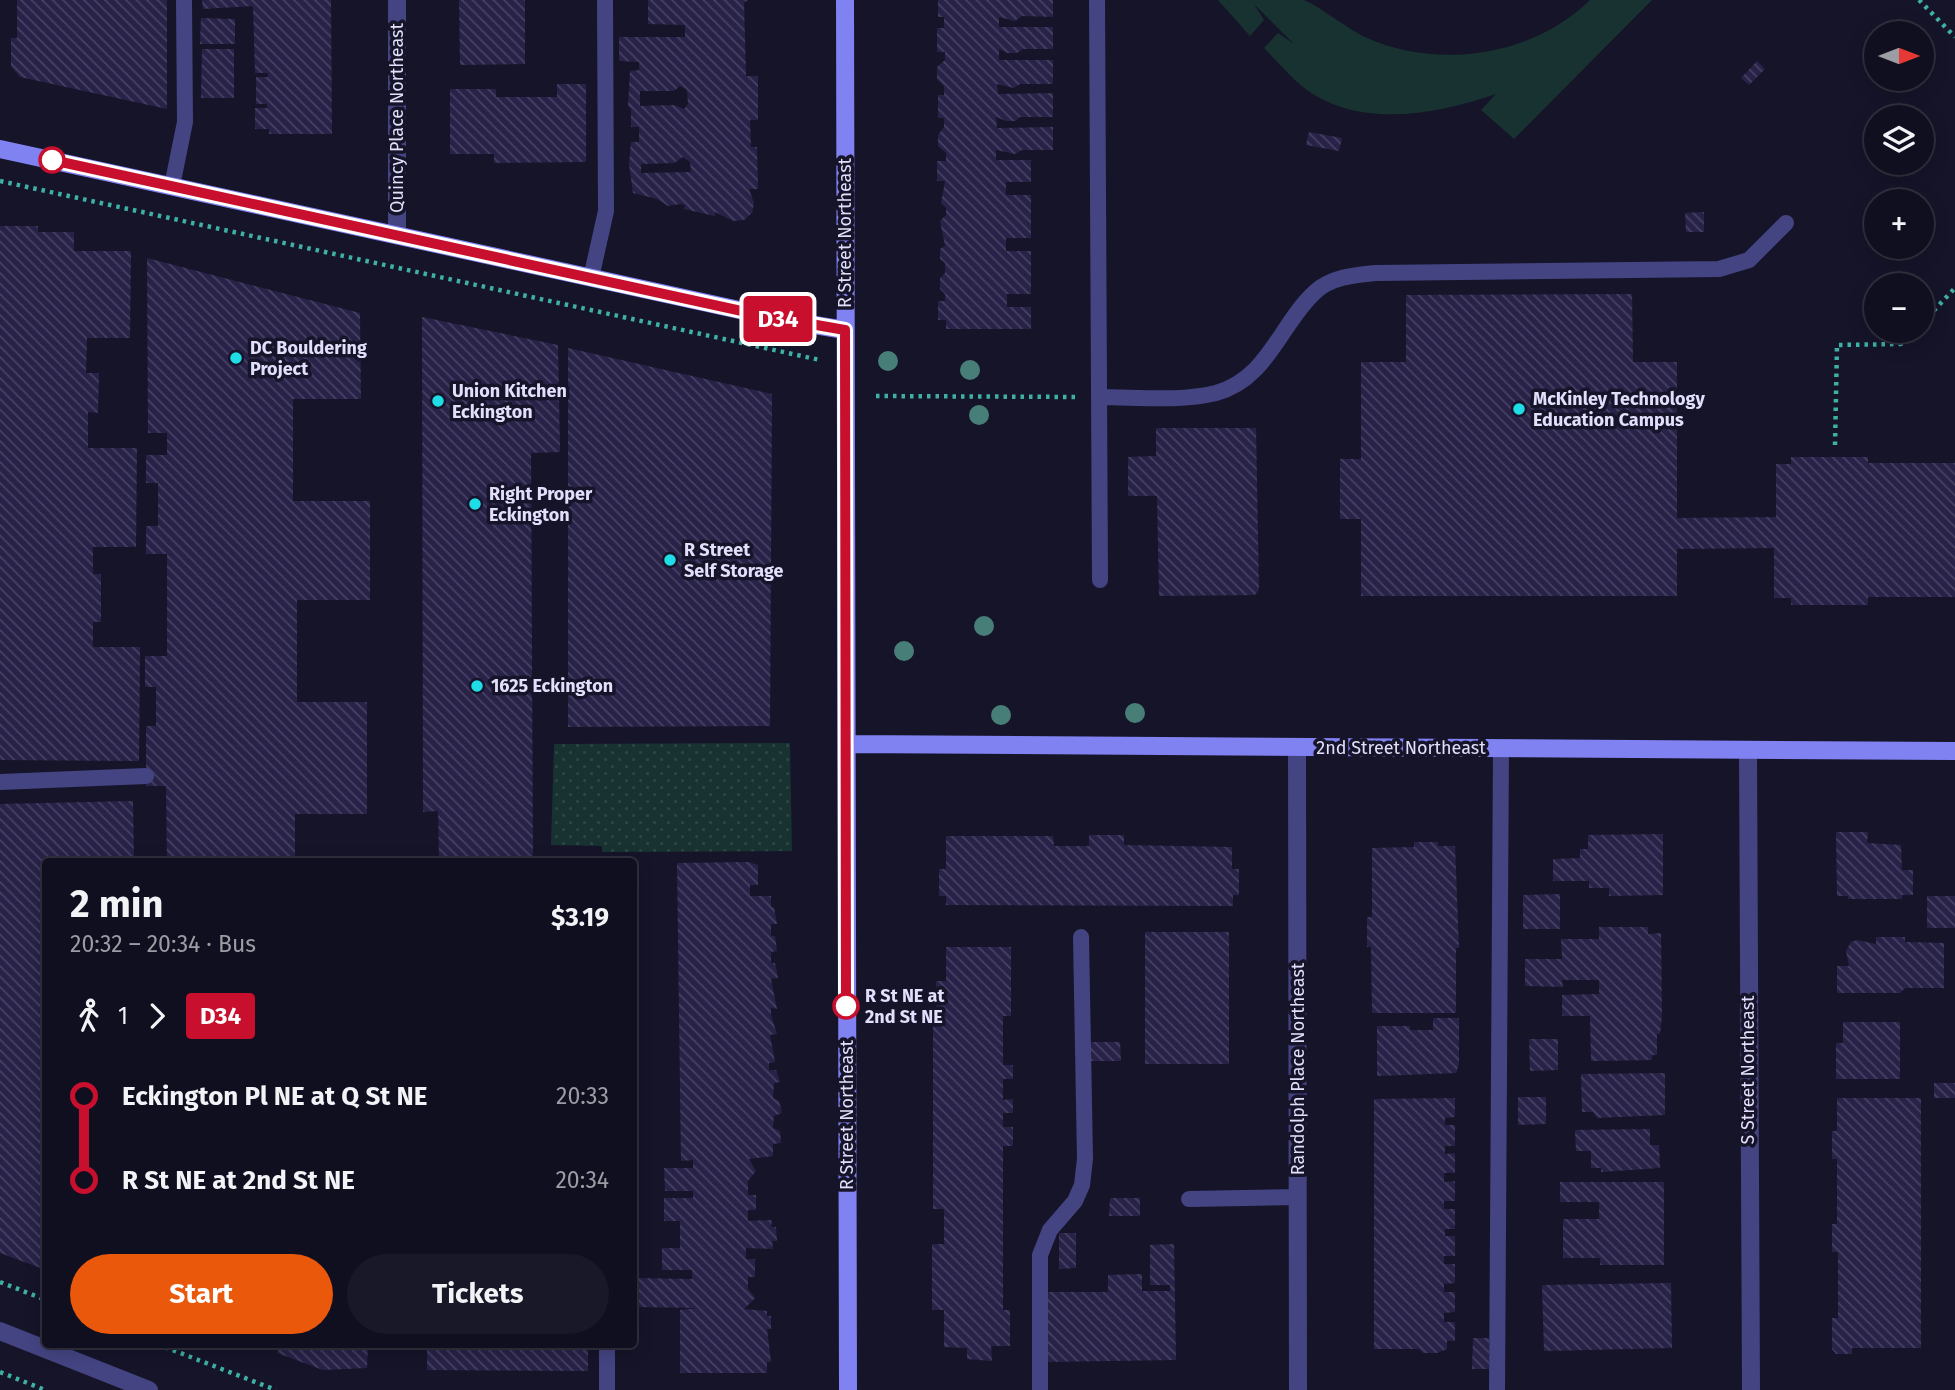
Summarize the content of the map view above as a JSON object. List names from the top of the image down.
{
  "streets": {
    "street": [
      "Quincy Place Northeast",
      "R Street Northeast",
      "2nd Street Northeast",
      "Randolph Place Northeast",
      "S Street Northeast"
    ]
  },
  "crossings": [
    ["R Street Northeast", "2nd Street Northeast"],
    ["2nd Street Northeast", "Randolph Place Northeast"],
    ["2nd Street Northeast", "S Street Northeast"]
  ],
  "places": [
    "DC Bouldering Project",
    "Union Kitchen Eckington",
    "McKinley Technology Education Campus",
    "Right Proper Eckington",
    "R Street Self Storage",
    "1625 Eckington",
    "R St NE at 2nd St NE"
  ],
  "lines": ["bus line D34"],
  "north": "right",
  "page": {
    "on_map": "D34",
    "map_buttons": ["+", "−"],
    "heading": ["2 min", "20:32 – 20:34 · Bus", "$3.19"],
    "legs": ["1", "D34"],
    "list": [
      {
        "name": "Eckington Pl NE at Q St NE",
        "value": "20:33"
      },
      {
        "name": "R St NE at 2nd St NE",
        "value": "20:34"
      }
    ],
    "buttons": ["Start", "Tickets"]
  }
}
